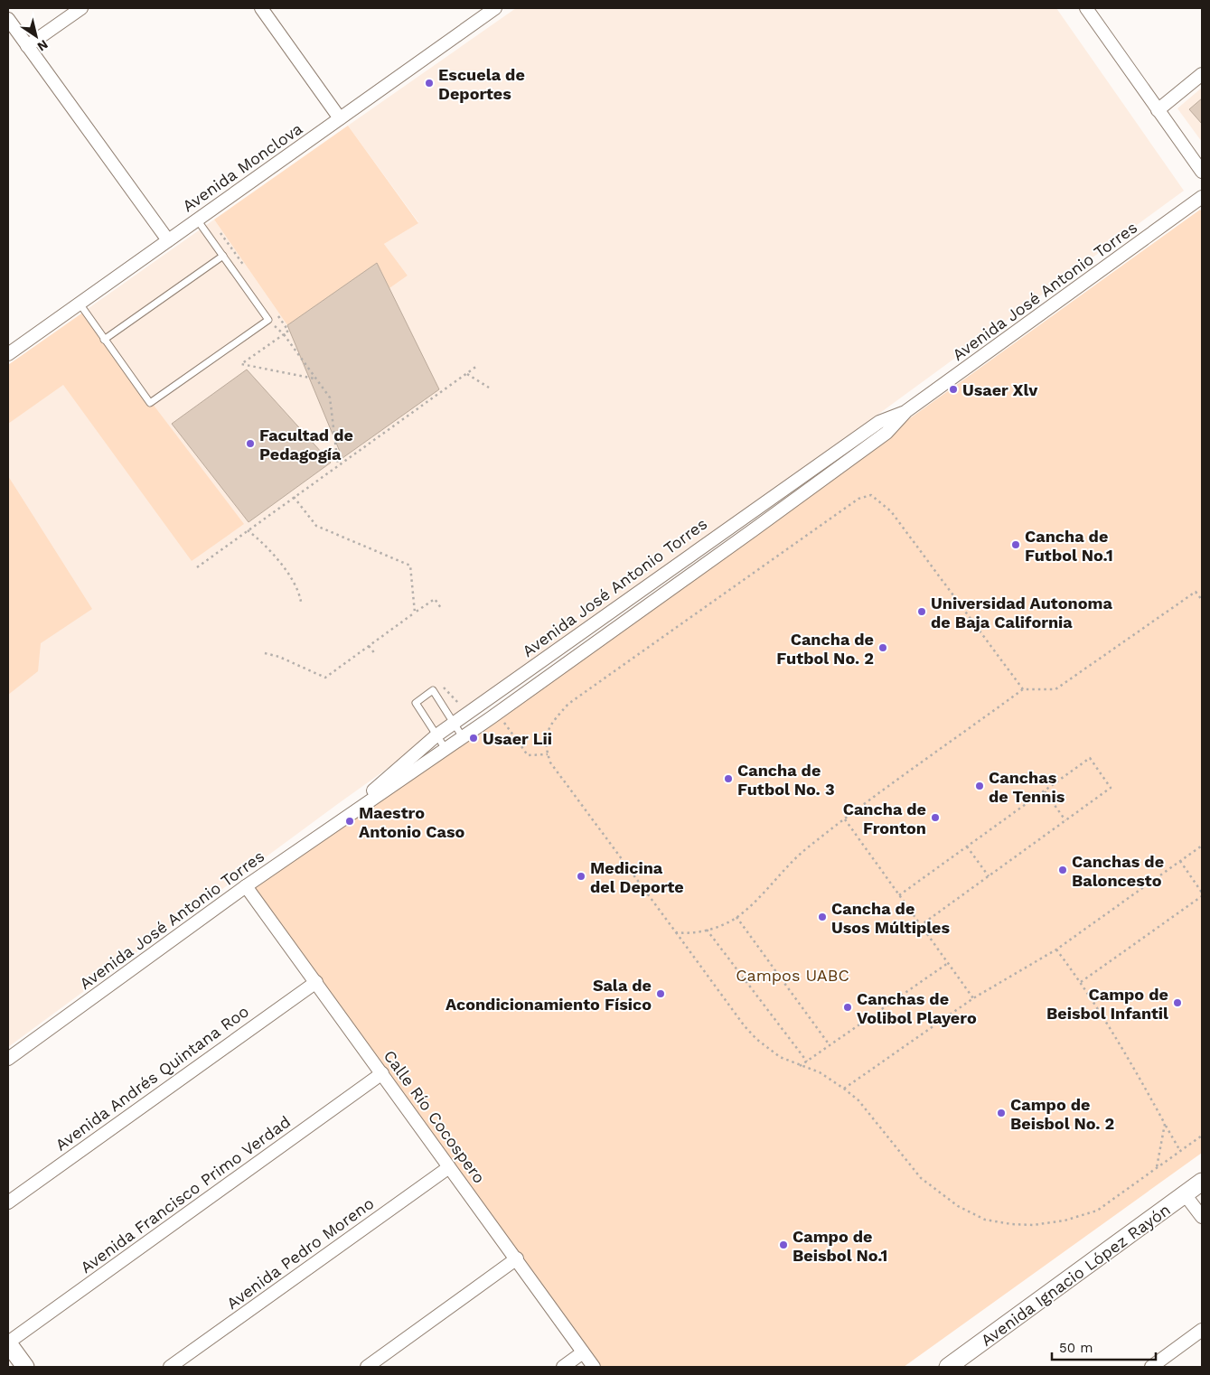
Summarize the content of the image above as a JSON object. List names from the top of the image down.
{
  "streets": {
    "street": [
      "Avenida Monclova",
      "Avenida José Antonio Torres",
      "Avenida Andrés Quintana Roo",
      "Calle Río Cocospero",
      "Avenida Francisco Primo Verdad",
      "Avenida Pedro Moreno",
      "Avenida Ignacio López Rayón"
    ]
  },
  "crossings": [
    ["Avenida José Antonio Torres", "Calle Río Cocospero"],
    ["Avenida Andrés Quintana Roo", "Calle Río Cocospero"],
    ["Calle Río Cocospero", "Avenida Francisco Primo Verdad"],
    ["Calle Río Cocospero", "Avenida Pedro Moreno"]
  ],
  "parks": ["Campos UABC"],
  "places": [
    "Escuela de Deportes",
    "Usaer Xlv",
    "Facultad de Pedagogía",
    "Cancha de Futbol No.1",
    "Universidad Autonoma de Baja California",
    "Cancha de Futbol No. 2",
    "Usaer Lii",
    "Cancha de Futbol No. 3",
    "Canchas de Tennis",
    "Cancha de Fronton",
    "Maestro Antonio Caso",
    "Canchas de Baloncesto",
    "Medicina del Deporte",
    "Cancha de Usos Múltiples",
    "Sala de Acondicionamiento Físico",
    "Campo de Beisbol Infantil",
    "Canchas de Volibol Playero",
    "Campo de Beisbol No. 2",
    "Campo de Beisbol No.1"
  ],
  "scale_bar": "50 m",
  "north": "bottom right"
}
